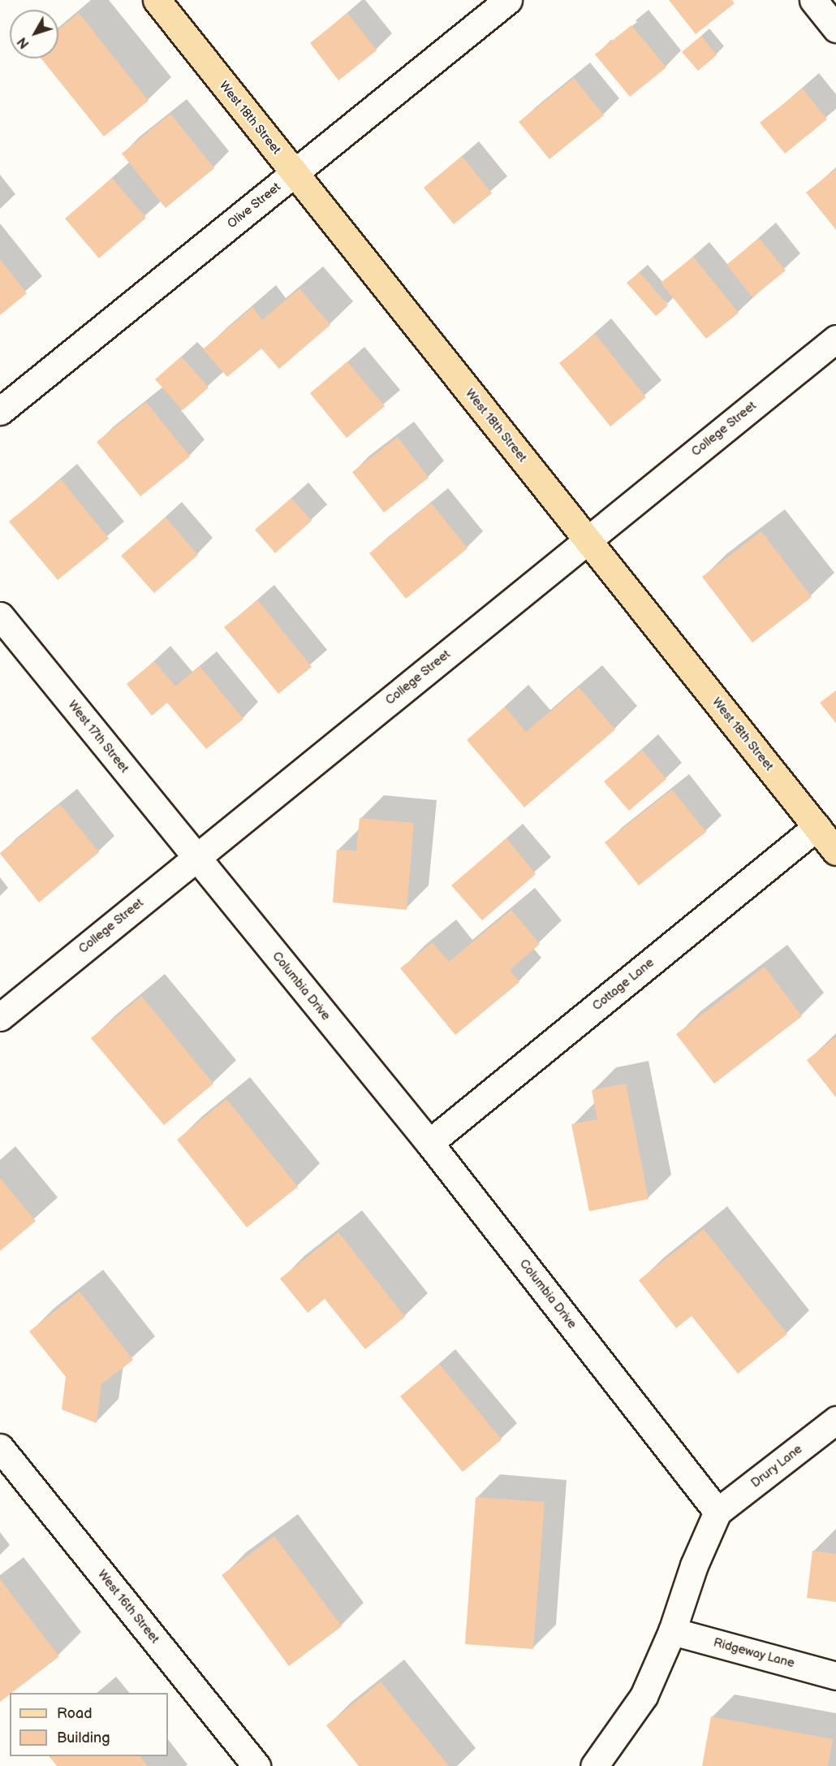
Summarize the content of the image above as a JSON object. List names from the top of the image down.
{
  "streets": {
    "main road": ["West 18th Street"],
    "street": [
      "Olive Street",
      "College Street",
      "West 17th Street",
      "Cottage Lane",
      "Columbia Drive",
      "Drury Lane",
      "West 16th Street",
      "Ridgeway Lane"
    ]
  },
  "crossings": [
    ["West 18th Street", "Olive Street"],
    ["West 18th Street", "College Street"],
    ["West 18th Street", "Cottage Lane"],
    ["College Street", "West 17th Street"],
    ["College Street", "Columbia Drive"],
    ["West 17th Street", "Columbia Drive"],
    ["Cottage Lane", "Columbia Drive"],
    ["Columbia Drive", "Drury Lane"]
  ],
  "legend": ["Road", "Building"],
  "north": "bottom left"
}
